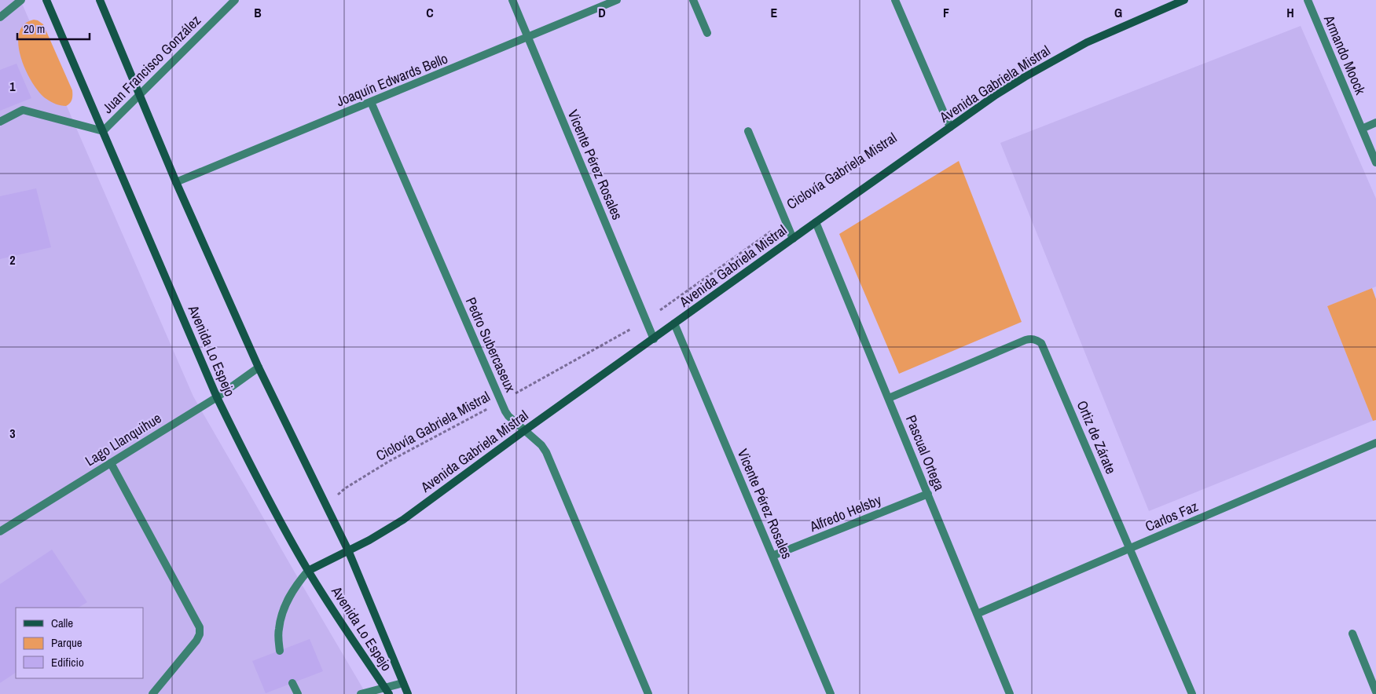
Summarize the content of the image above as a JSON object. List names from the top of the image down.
{
  "streets": {
    "main road": ["Avenida Gabriela Mistral", "Avenida Lo Espejo"],
    "street": [
      "Armando Moock",
      "Juan Francisco González",
      "Joaquín Edwards Bello",
      "Vicente Pérez Rosales",
      "Pedro Subercaseux",
      "Ortiz de Zárate",
      "Lago Llanquihue",
      "Pascual Ortega",
      "Alfredo Helsby",
      "Carlos Faz"
    ],
    "path": ["Ciclovía Gabriela Mistral"]
  },
  "crossings": [
    ["Juan Francisco González", "Avenida Lo Espejo"],
    ["Joaquín Edwards Bello", "Vicente Pérez Rosales"],
    ["Joaquín Edwards Bello", "Pedro Subercaseux"],
    ["Joaquín Edwards Bello", "Avenida Lo Espejo"],
    ["Avenida Gabriela Mistral", "Vicente Pérez Rosales"],
    ["Avenida Gabriela Mistral", "Pedro Subercaseux"],
    ["Avenida Gabriela Mistral", "Avenida Lo Espejo"],
    ["Avenida Gabriela Mistral", "Pascual Ortega"],
    ["Vicente Pérez Rosales", "Ciclovía Gabriela Mistral"],
    ["Vicente Pérez Rosales", "Alfredo Helsby"],
    ["Ciclovía Gabriela Mistral", "Pedro Subercaseux"],
    ["Ciclovía Gabriela Mistral", "Avenida Lo Espejo"],
    ["Avenida Lo Espejo", "Lago Llanquihue"],
    ["Ortiz de Zárate", "Pascual Ortega"],
    ["Ortiz de Zárate", "Carlos Faz"],
    ["Pascual Ortega", "Alfredo Helsby"],
    ["Pascual Ortega", "Carlos Faz"]
  ],
  "legend": ["Calle", "Parque", "Edificio"],
  "scale_bar": "20 m",
  "grid": {
    "columns": [
      "B",
      "C",
      "D",
      "E",
      "F",
      "G",
      "H"
    ],
    "rows": ["1", "2", "3"]
  }
}
